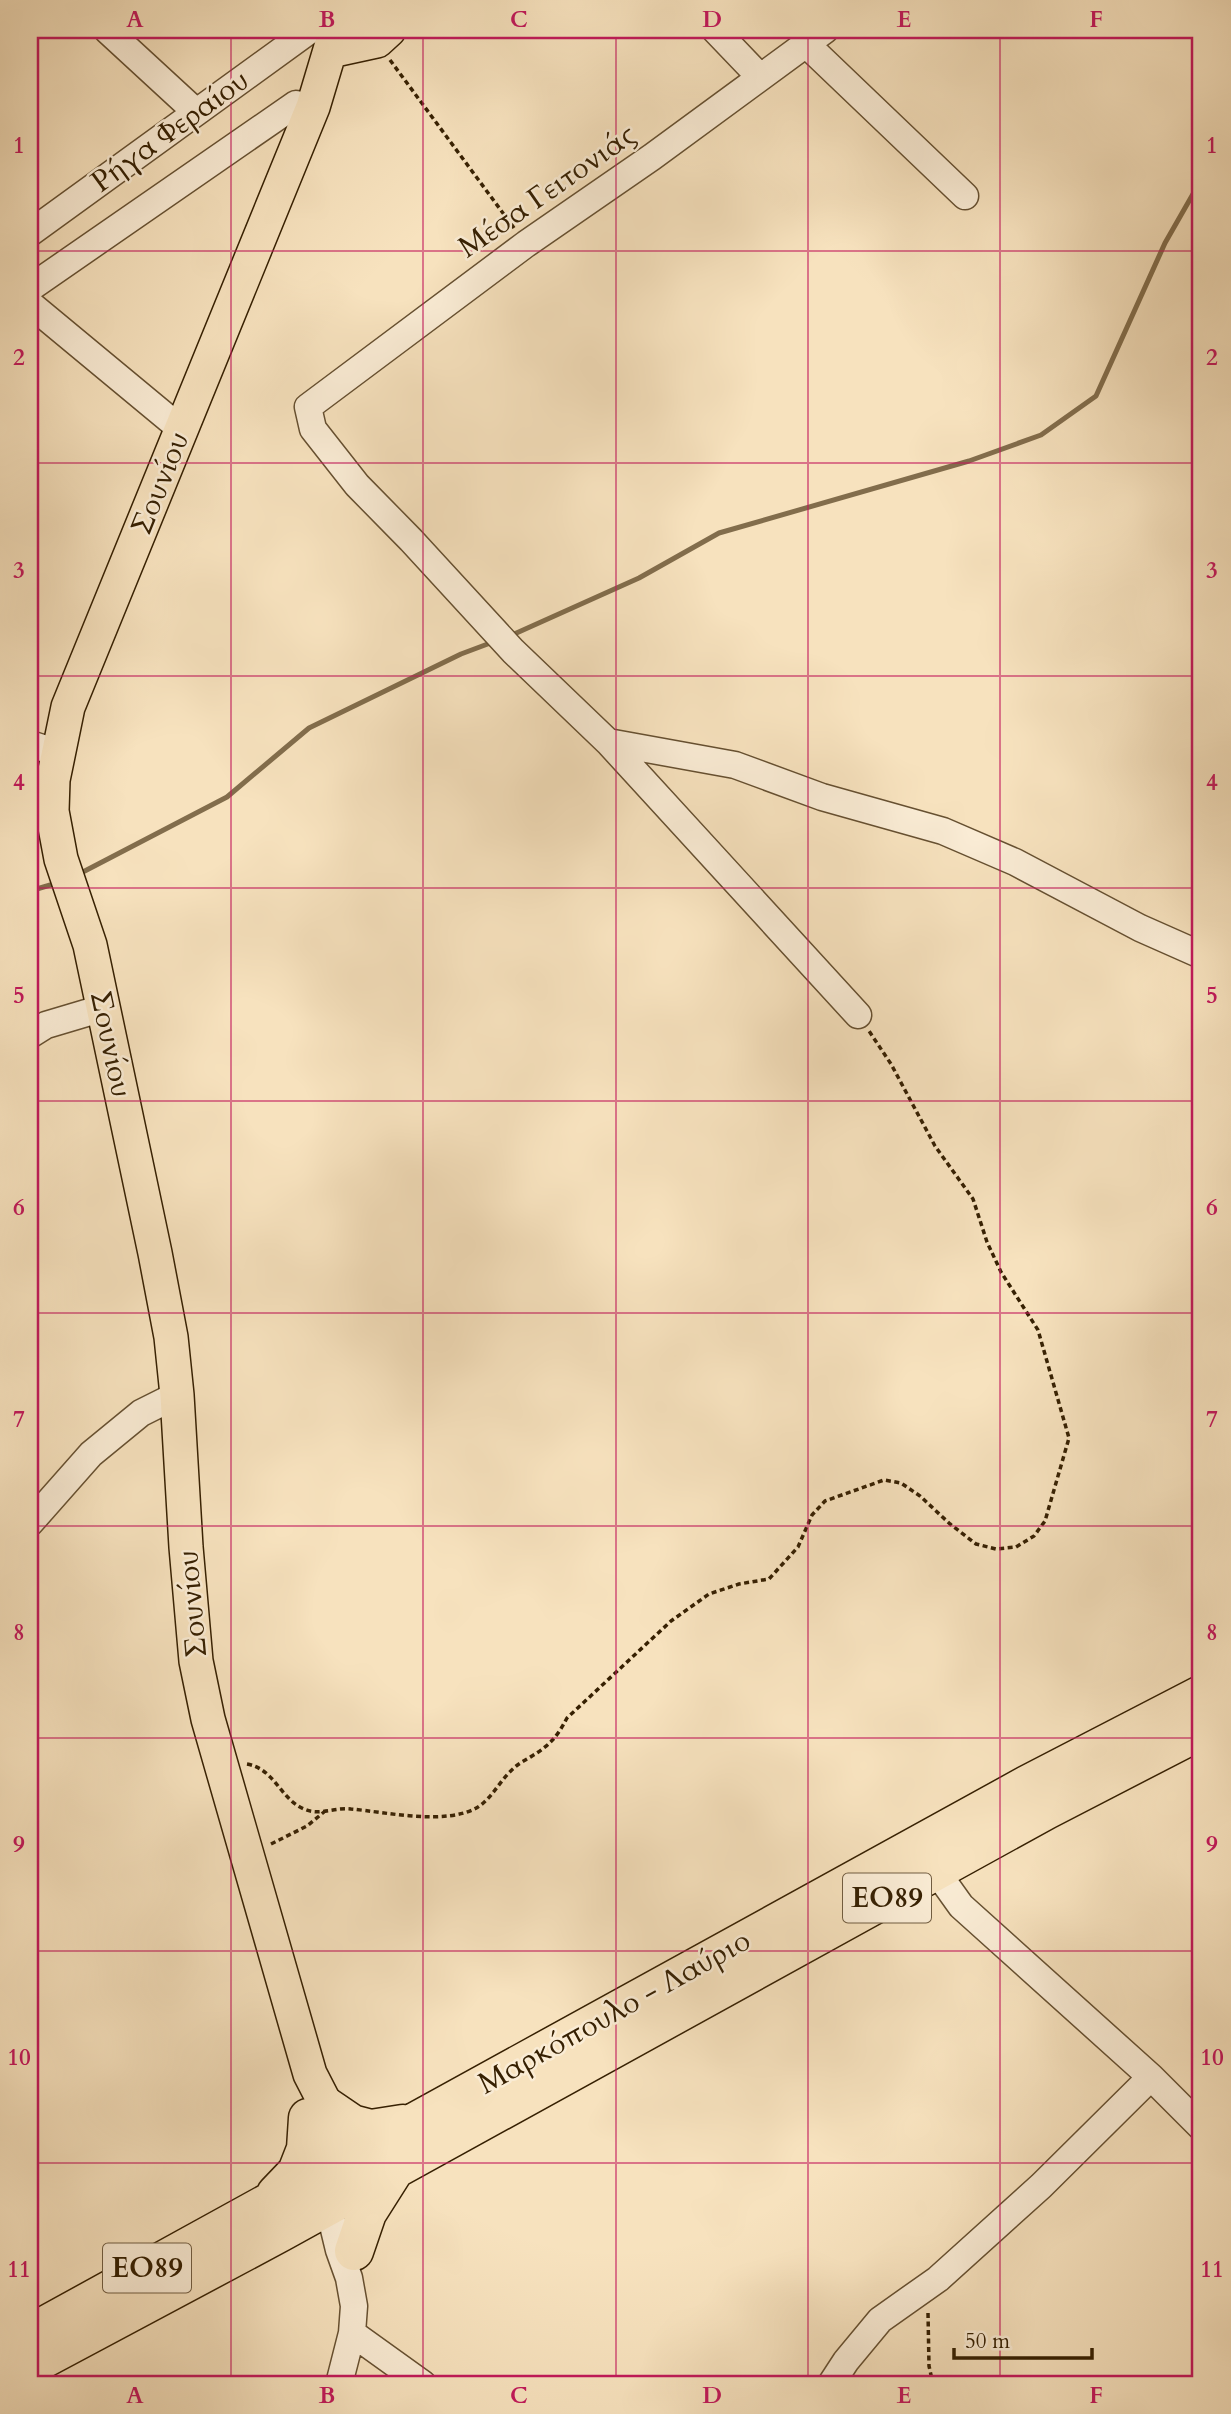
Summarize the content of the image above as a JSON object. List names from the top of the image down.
{
  "streets": {
    "highway": ["ΕΟ89", "Μαρκόπουλο - Λαύριο"],
    "main road": ["Ρήγα Φεραίου", "Σουνίου"],
    "street": ["Μέσα Γειτονιάς"]
  },
  "crossings": [
    ["Ρήγα Φεραίου", "Σουνίου"],
    ["Σουνίου", "Μαρκόπουλο - Λαύριο"]
  ],
  "scale_bar": "50 m",
  "grid": {
    "columns": [
      "A",
      "B",
      "C",
      "D",
      "E",
      "F"
    ],
    "rows": [
      "1",
      "2",
      "3",
      "4",
      "5",
      "6",
      "7",
      "8",
      "9",
      "10",
      "11"
    ]
  }
}
